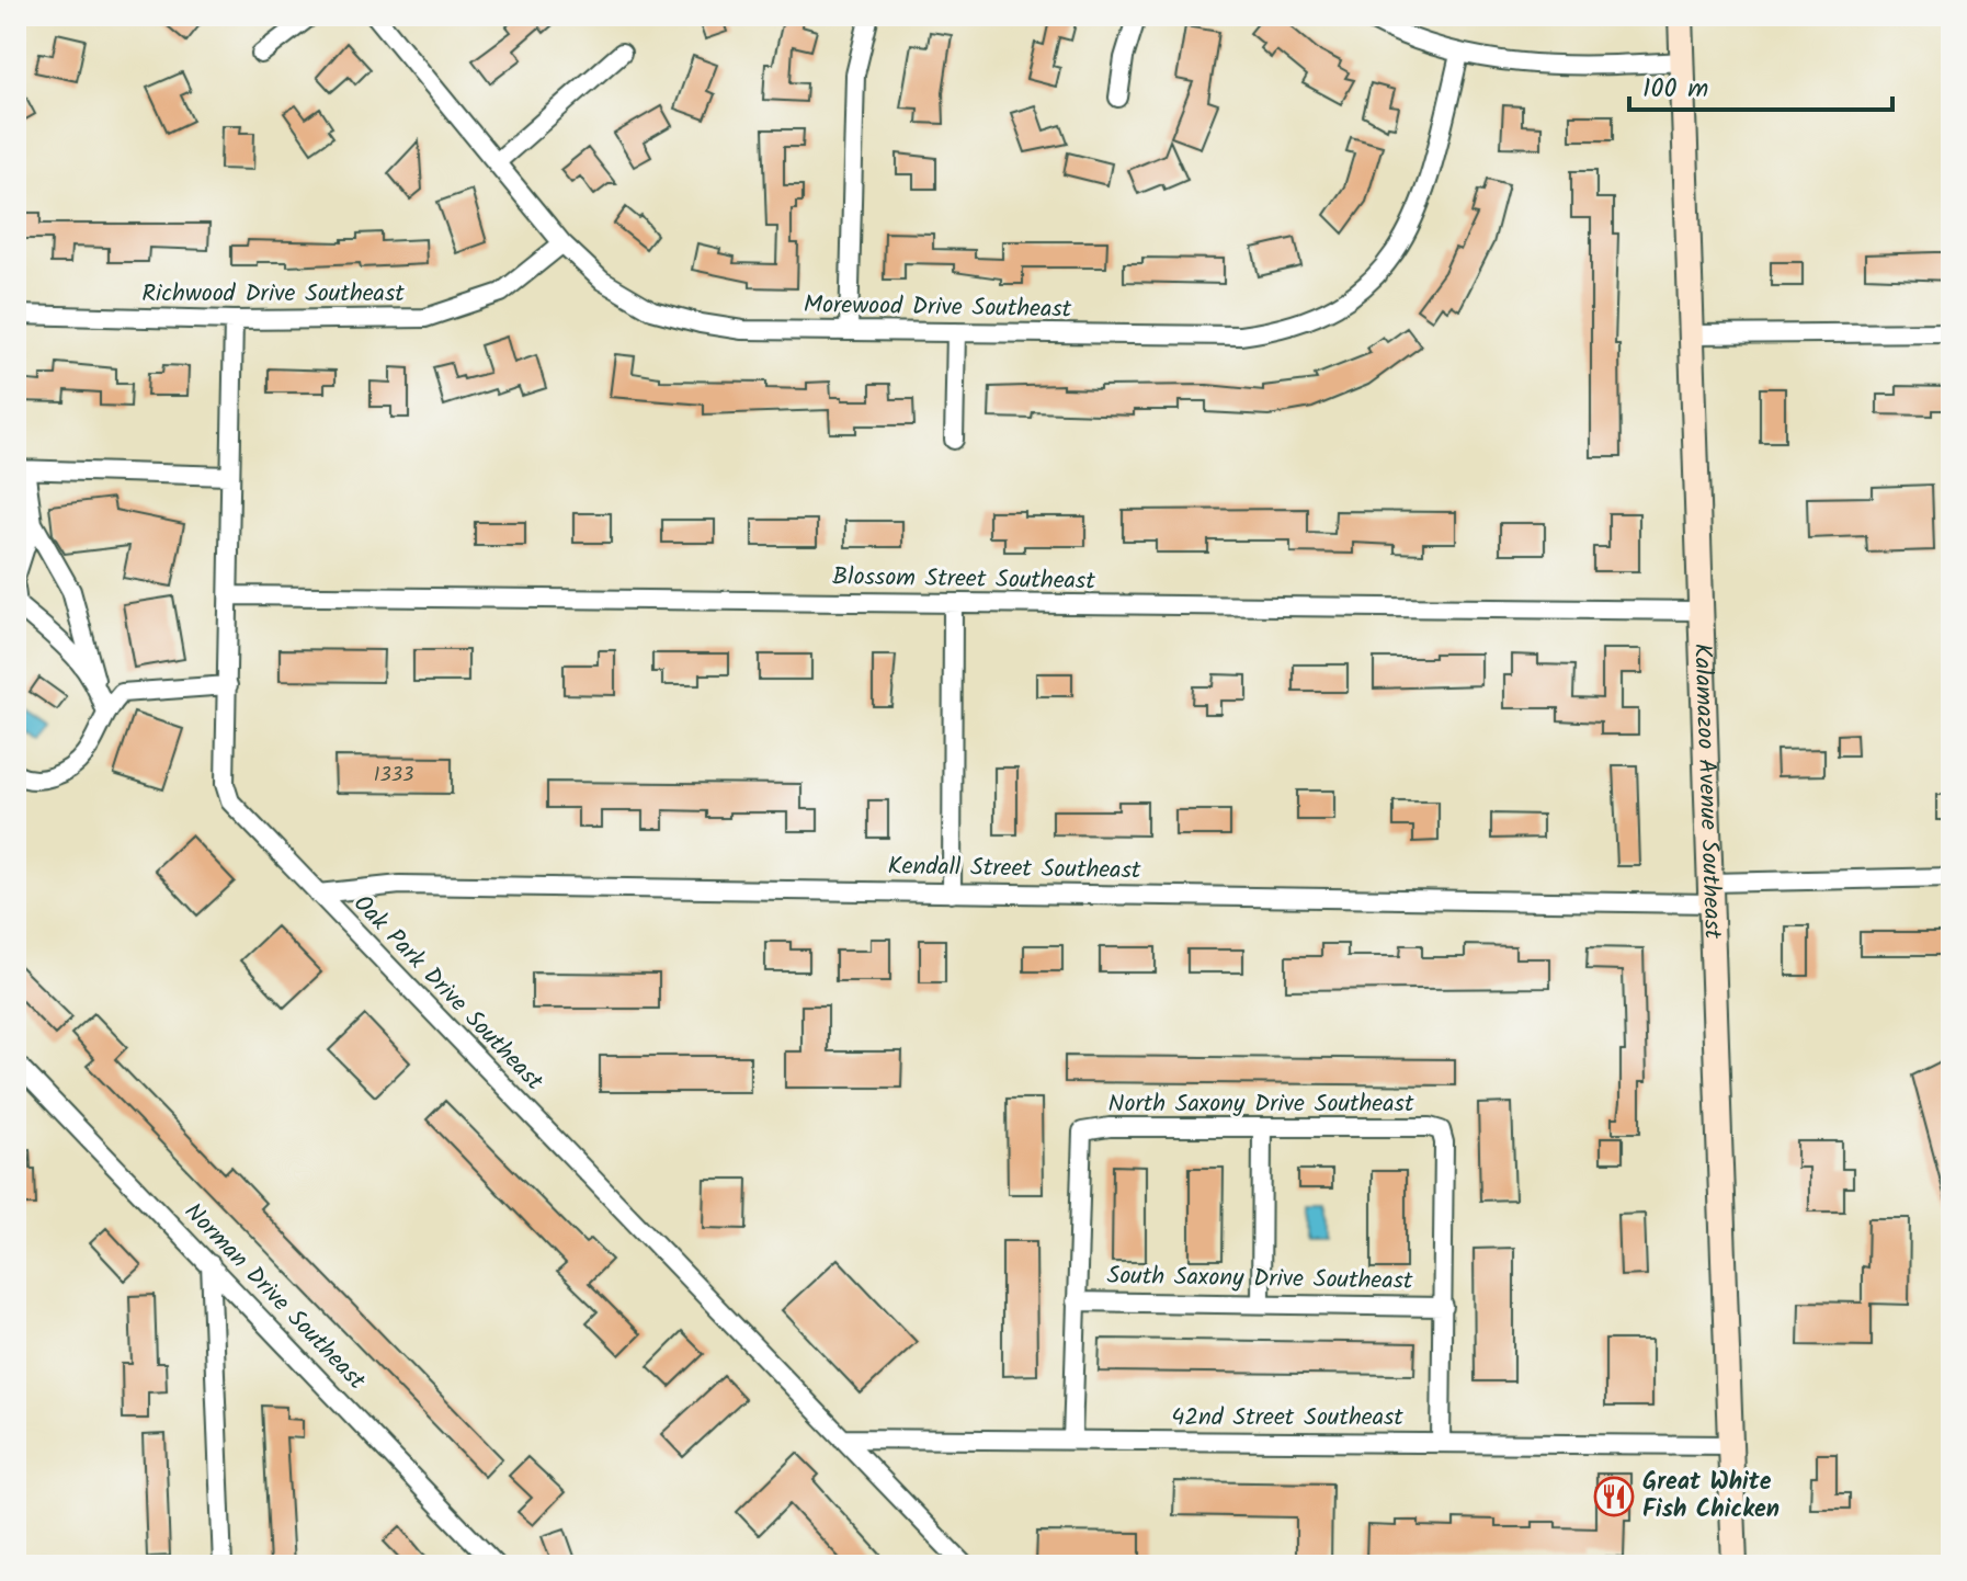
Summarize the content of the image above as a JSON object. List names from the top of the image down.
{
  "streets": {
    "main road": ["Kalamazoo Avenue Southeast"],
    "street": [
      "Richwood Drive Southeast",
      "Morewood Drive Southeast",
      "Blossom Street Southeast",
      "Kendall Street Southeast",
      "Oak Park Drive Southeast",
      "North Saxony Drive Southeast",
      "South Saxony Drive Southeast",
      "Norman Drive Southeast",
      "42nd Street Southeast"
    ]
  },
  "crossings": [
    ["Richwood Drive Southeast", "Morewood Drive Southeast"],
    ["Richwood Drive Southeast", "Oak Park Drive Southeast"],
    ["Blossom Street Southeast", "Kalamazoo Avenue Southeast"],
    ["Blossom Street Southeast", "Oak Park Drive Southeast"],
    ["Kalamazoo Avenue Southeast", "Kendall Street Southeast"],
    ["Kalamazoo Avenue Southeast", "42nd Street Southeast"],
    ["Kendall Street Southeast", "Oak Park Drive Southeast"],
    ["Oak Park Drive Southeast", "42nd Street Southeast"],
    ["North Saxony Drive Southeast", "South Saxony Drive Southeast"]
  ],
  "places": {
    "restaurant": ["Great White Fish Chicken"]
  },
  "house_numbers": ["1333"],
  "scale_bar": "100 m"
}
